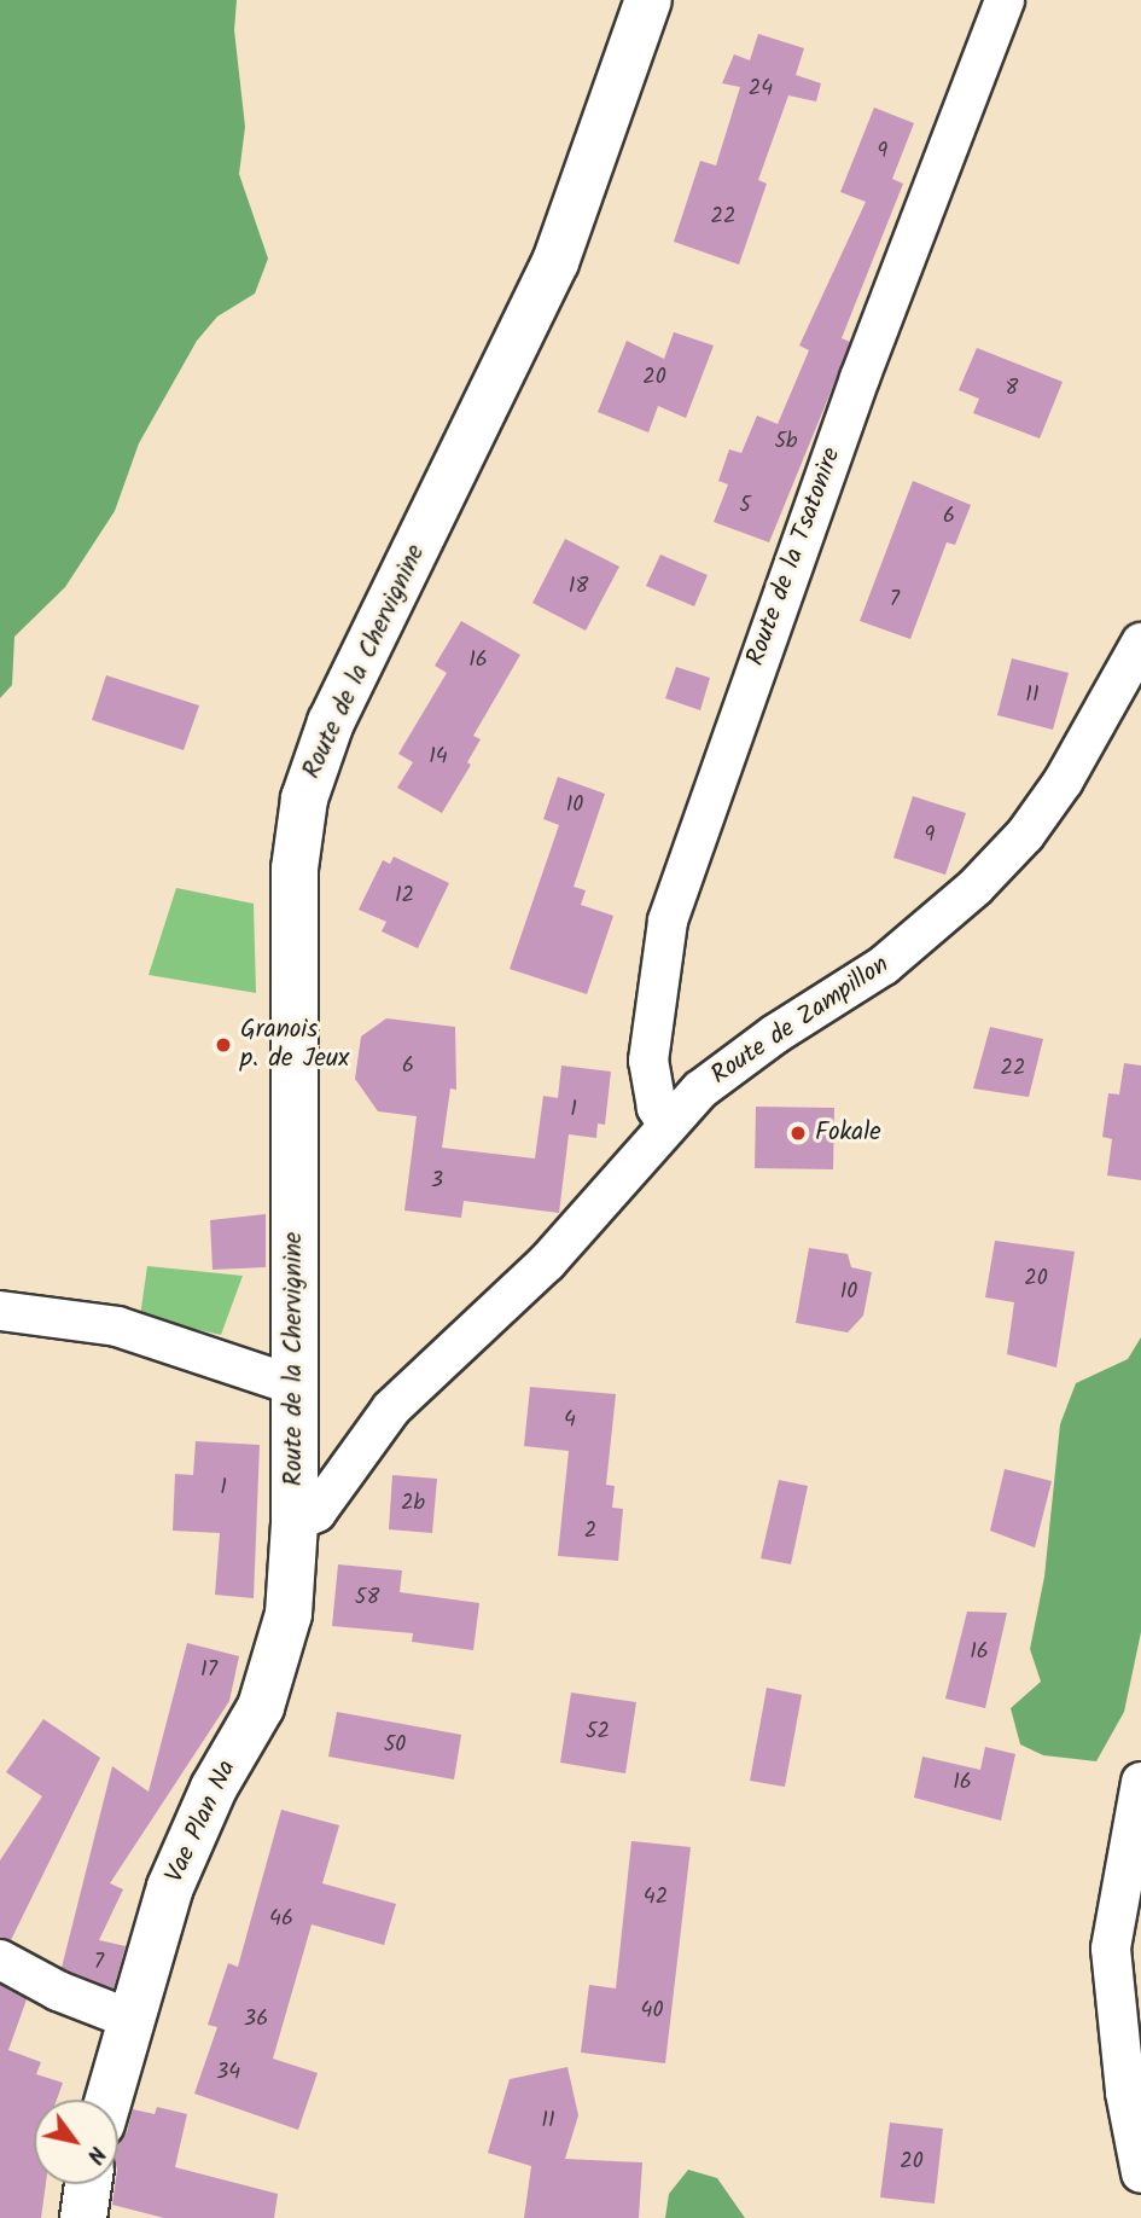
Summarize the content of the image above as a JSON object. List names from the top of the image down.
{
  "streets": {
    "street": [
      "Route de la Tsatonire",
      "Route de la Chervignine",
      "Route de Zampillon",
      "Vae Plan Na"
    ]
  },
  "crossings": [
    ["Route de la Tsatonire", "Route de Zampillon"],
    ["Route de la Chervignine", "Route de Zampillon"],
    ["Route de la Chervignine", "Vae Plan Na"],
    ["Route de Zampillon", "Vae Plan Na"]
  ],
  "places": ["Granois p. de Jeux", "Fokale"],
  "house_numbers": [
    "24",
    "9",
    "22",
    "20",
    "8",
    "5b",
    "5",
    "6",
    "18",
    "7",
    "16",
    "11",
    "14",
    "10",
    "9",
    "12",
    "6",
    "22",
    "1",
    "3",
    "20",
    "10",
    "4",
    "1",
    "2b",
    "2",
    "58",
    "16",
    "17",
    "52",
    "50",
    "16",
    "42",
    "46",
    "7",
    "40",
    "36",
    "34",
    "11",
    "20"
  ],
  "north": "bottom right"
}
